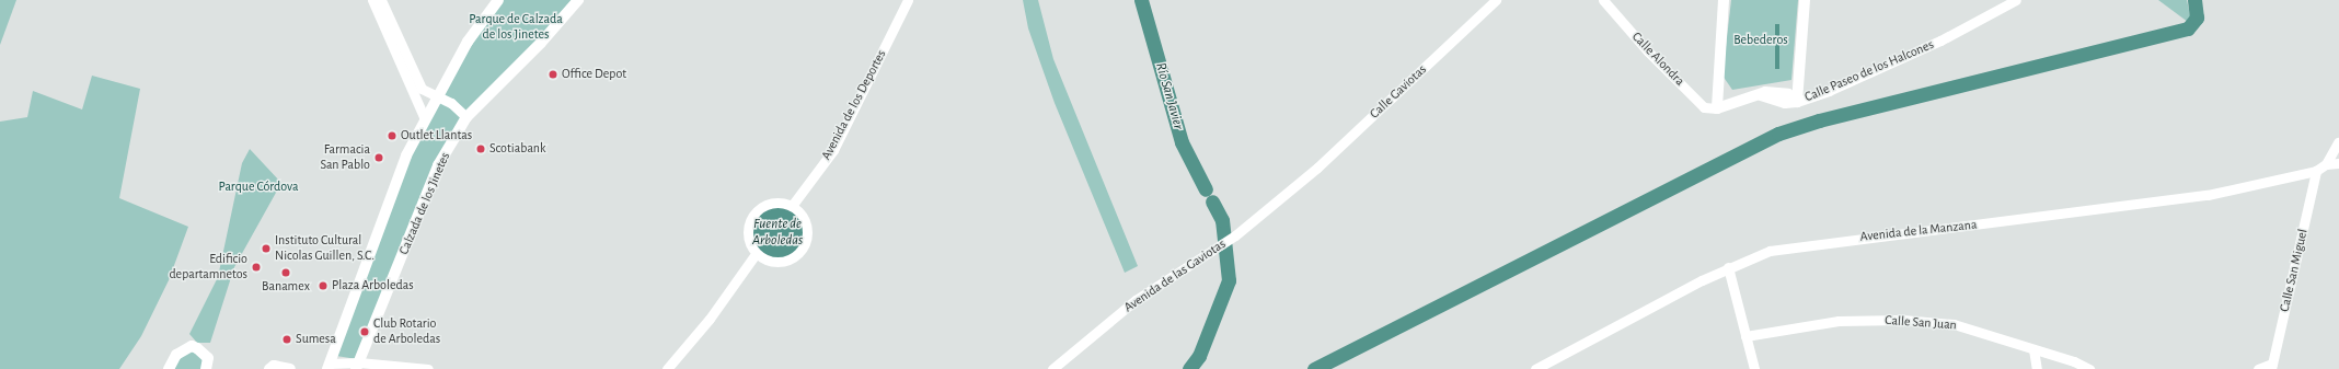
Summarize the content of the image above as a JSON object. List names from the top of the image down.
{
  "streets": {
    "main road": ["Calle Paseo de los Halcones", "Calzada de los Jinetes"],
    "street": [
      "Calle Alondra",
      "Calle Gaviotas",
      "Avenida de los Deportes",
      "Avenida de la Manzana",
      "Calle San Miguel",
      "Avenida de las Gaviotas",
      "Calle San Juan"
    ]
  },
  "crossings": [
    ["Calle Alondra", "Calle Paseo de los Halcones"],
    ["Calle Gaviotas", "Avenida de las Gaviotas"],
    ["Avenida de la Manzana", "Calle San Miguel"]
  ],
  "water": ["Río San Javier", "Fuente de Arboledas"],
  "parks": ["Parque de Calzada de los Jinetes", "Bebederos", "Parque Córdova"],
  "places": [
    "Office Depot",
    "Outlet Llantas",
    "Scotiabank",
    "Farmacia San Pablo",
    "Instituto Cultural Nicolas Guillen, S.C.",
    "Edificio departamnetos",
    "Banamex",
    "Plaza Arboledas",
    "Club Rotario de Arboledas",
    "Sumesa"
  ]
}
